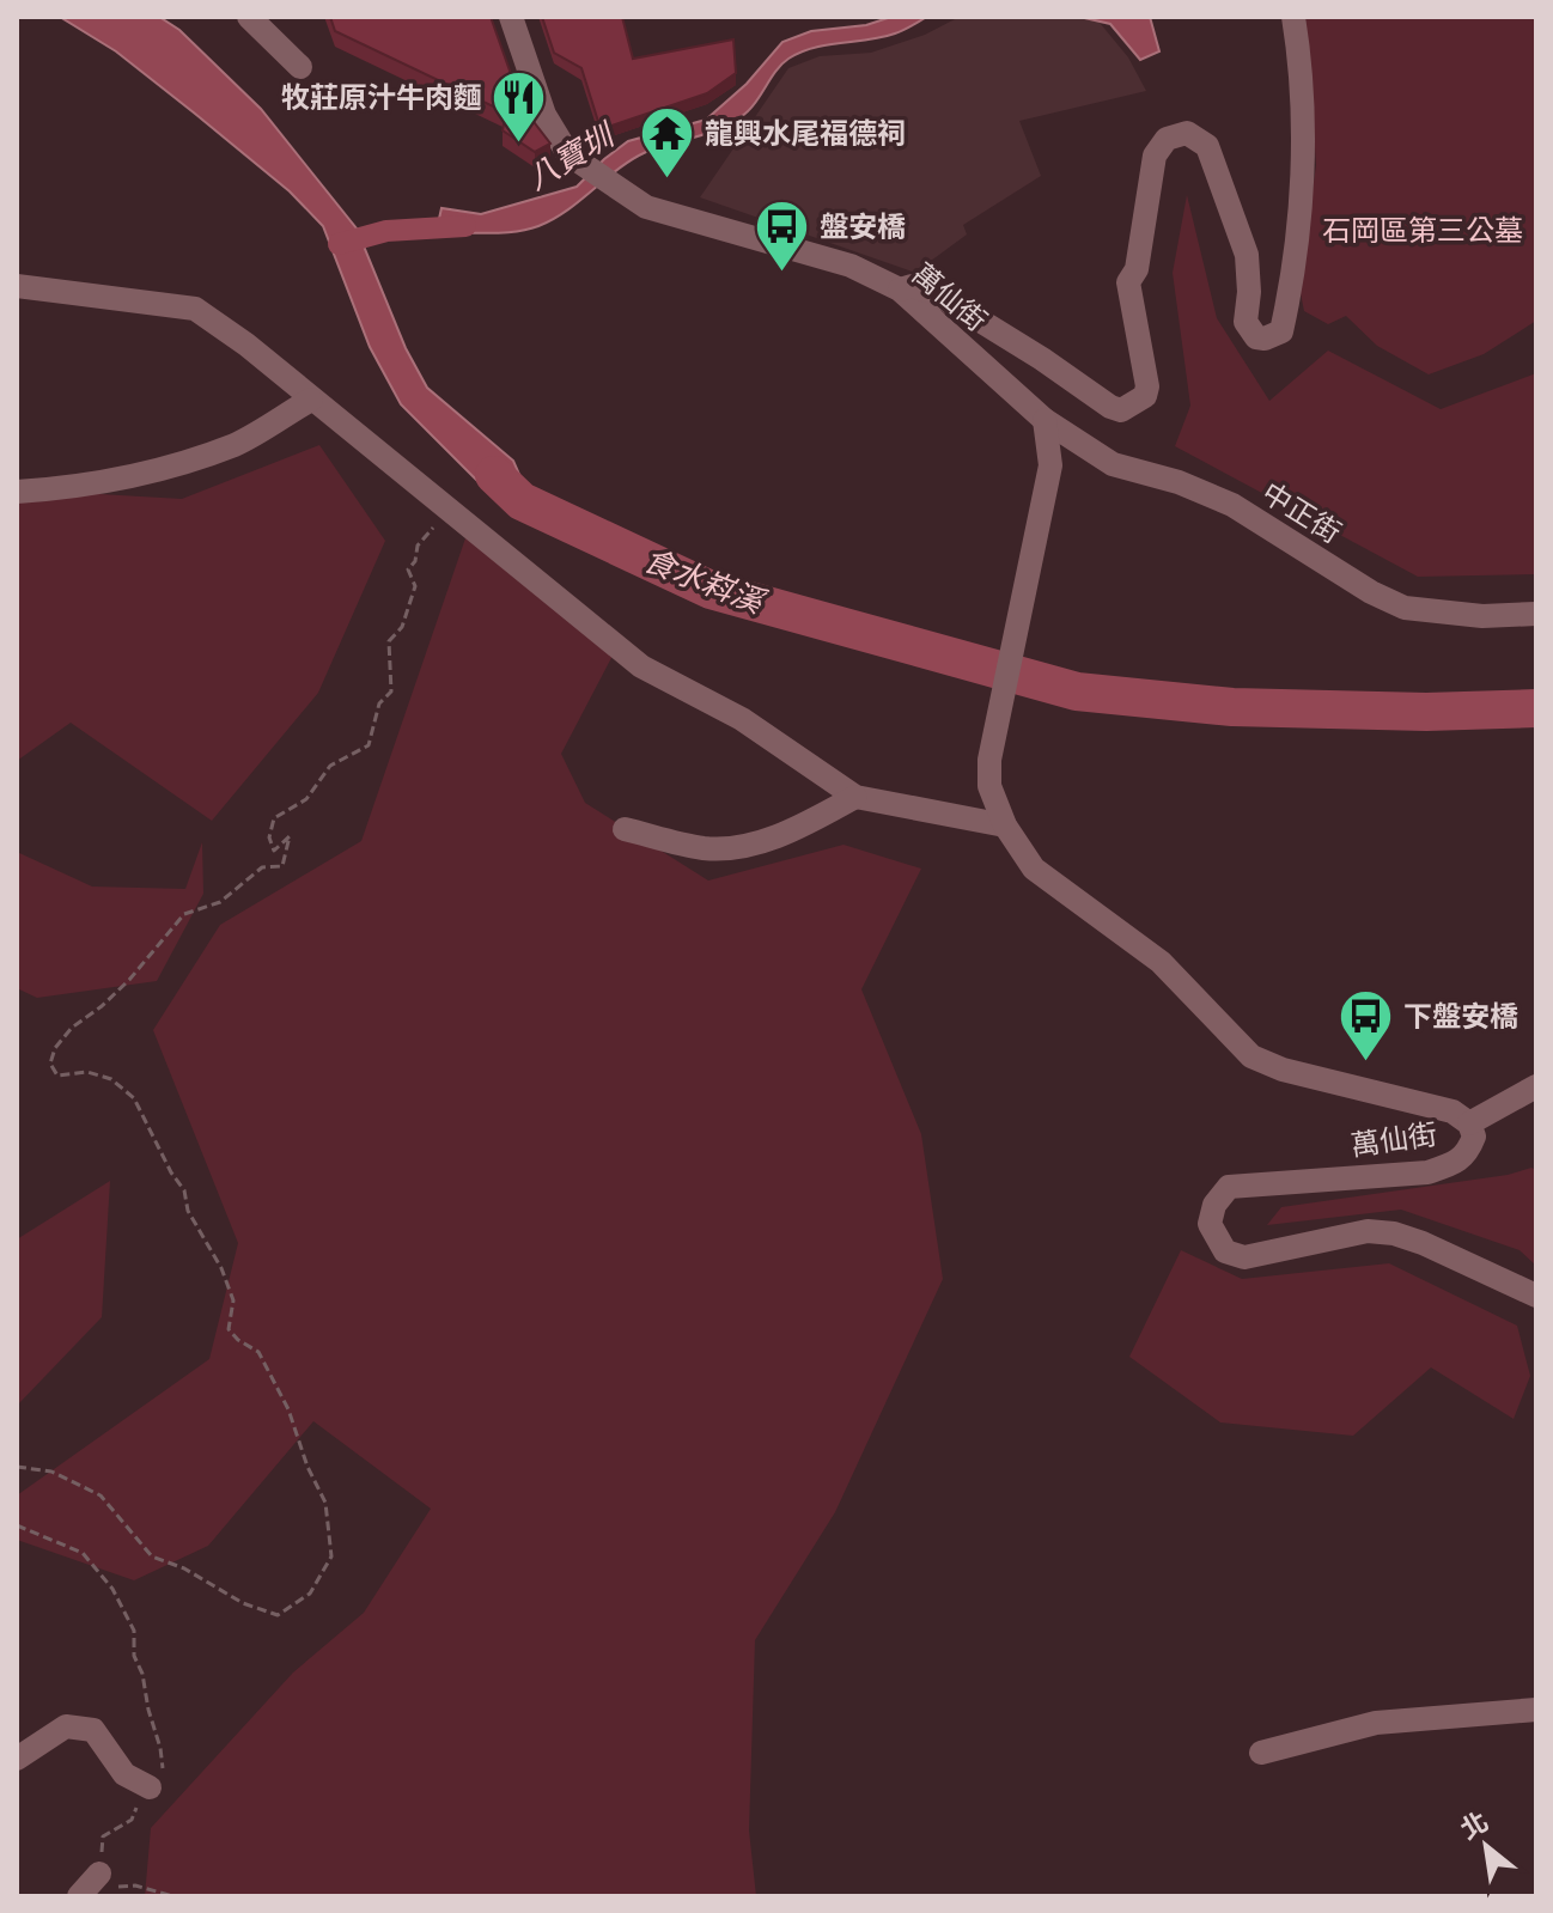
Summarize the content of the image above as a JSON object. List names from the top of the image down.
{
  "streets": {
    "street": ["萬仙街", "中正街"]
  },
  "crossings": [
    ["萬仙街", "中正街"]
  ],
  "water": ["八寶圳", "食水嵙溪"],
  "parks": ["石岡區第三公墓"],
  "places": {
    "restaurant": ["牧莊原汁牛肉麵"],
    "temple": ["龍興水尾福德祠"],
    "bus stop": ["盤安橋", "下盤安橋"]
  },
  "north": "top left"
}
